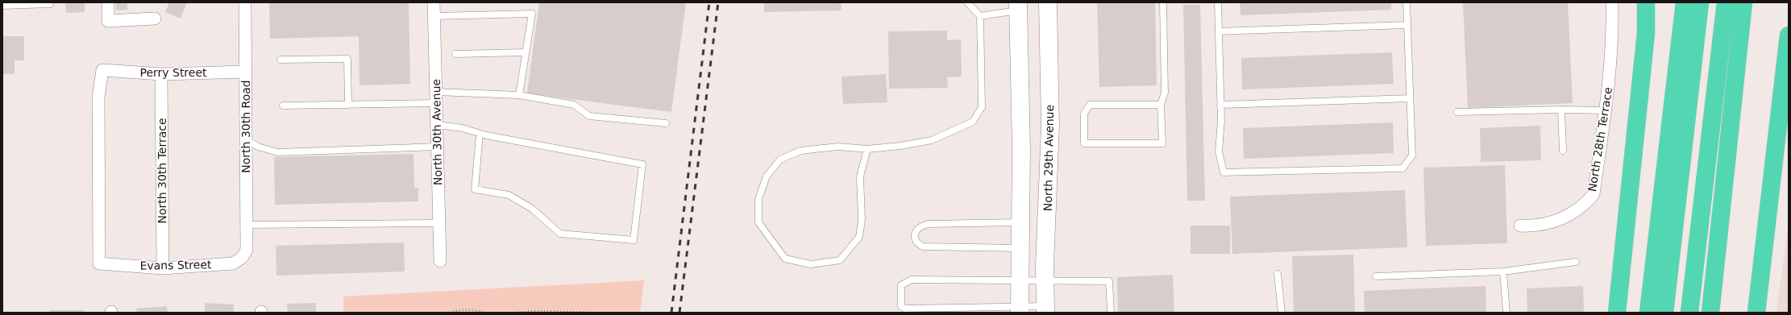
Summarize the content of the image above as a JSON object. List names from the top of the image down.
{
  "streets": {
    "street": [
      "Perry Street",
      "North 30th Road",
      "North 30th Avenue",
      "North 28th Terrace",
      "North 29th Avenue",
      "North 30th Terrace",
      "Evans Street"
    ]
  },
  "crossings": [
    ["Perry Street", "North 30th Road"],
    ["Perry Street", "North 30th Terrace"],
    ["Perry Street", "Evans Street"],
    ["North 30th Road", "Evans Street"],
    ["North 30th Terrace", "Evans Street"]
  ]
}
